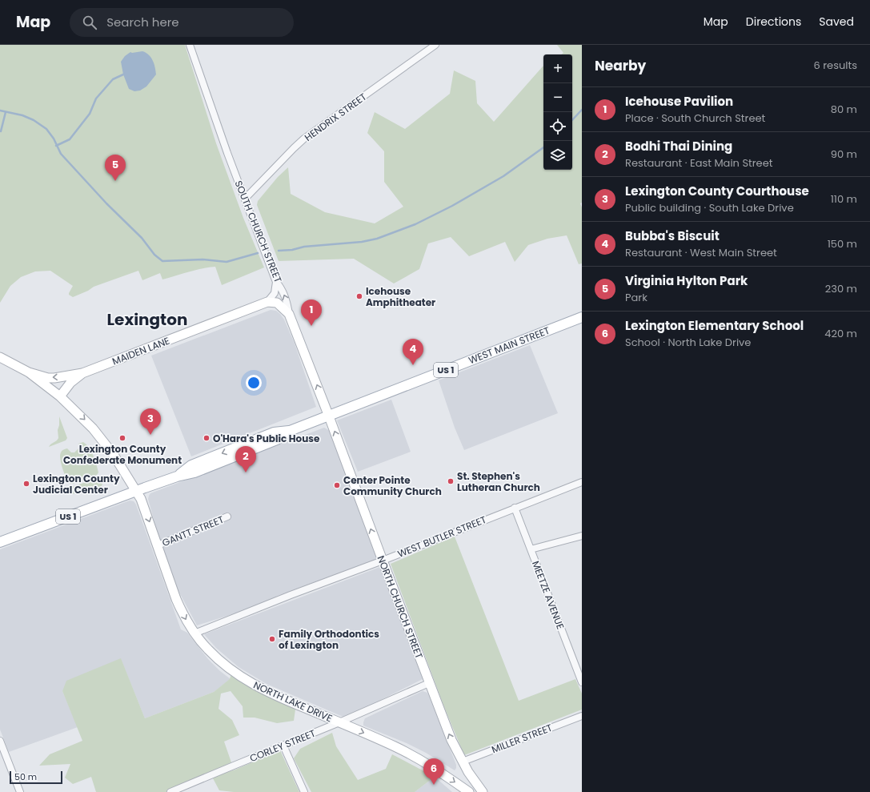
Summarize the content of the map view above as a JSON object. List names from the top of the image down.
{
  "streets": {
    "main road": [
      "SOUTH CHURCH STREET",
      "WEST MAIN STREET",
      "MAIDEN LANE",
      "US 1",
      "NORTH CHURCH STREET",
      "NORTH LAKE DRIVE"
    ],
    "street": [
      "HENDRIX STREET",
      "GANTT STREET",
      "WEST BUTLER STREET",
      "MEETZE AVENUE",
      "MILLER STREET",
      "CORLEY STREET"
    ]
  },
  "crossings": [
    ["HENDRIX STREET", "SOUTH CHURCH STREET"],
    ["SOUTH CHURCH STREET", "WEST MAIN STREET"],
    ["SOUTH CHURCH STREET", "US 1"],
    ["SOUTH CHURCH STREET", "NORTH CHURCH STREET"],
    ["WEST MAIN STREET", "US 1"],
    ["WEST MAIN STREET", "NORTH CHURCH STREET"],
    ["MAIDEN LANE", "NORTH LAKE DRIVE"],
    ["US 1", "NORTH CHURCH STREET"],
    ["US 1", "NORTH LAKE DRIVE"],
    ["GANTT STREET", "NORTH LAKE DRIVE"],
    ["WEST BUTLER STREET", "MEETZE AVENUE"],
    ["WEST BUTLER STREET", "NORTH CHURCH STREET"],
    ["WEST BUTLER STREET", "NORTH LAKE DRIVE"],
    ["NORTH CHURCH STREET", "MILLER STREET"],
    ["NORTH CHURCH STREET", "CORLEY STREET"],
    ["NORTH LAKE DRIVE", "CORLEY STREET"]
  ],
  "one_way": ["SOUTH CHURCH STREET", "NORTH CHURCH STREET", "NORTH LAKE DRIVE"],
  "districts": ["Lexington"],
  "places": [
    "Icehouse Amphitheater",
    "Lexington County Confederate Monument",
    "O'Hara's Public House",
    "St. Stephen's Lutheran Church",
    "Lexington County Judicial Center",
    "Center Pointe Community Church",
    "Family Orthodontics of Lexington"
  ],
  "scale_bar": "50 m",
  "page": {
    "header": "Map",
    "search": "Search here",
    "nav": ["Map", "Directions", "Saved"],
    "heading": ["Nearby", "6 results"],
    "map_buttons": ["+", "−"],
    "list": [
      {
        "mark": "1",
        "name": "Icehouse Pavilion",
        "note": "Place · South Church Street",
        "value": "80 m"
      },
      {
        "mark": "2",
        "name": "Bodhi Thai Dining",
        "note": "Restaurant · East Main Street",
        "value": "90 m"
      },
      {
        "mark": "3",
        "name": "Lexington County Courthouse",
        "note": "Public building · South Lake Drive",
        "value": "110 m"
      },
      {
        "mark": "4",
        "name": "Bubba's Biscuit",
        "note": "Restaurant · West Main Street",
        "value": "150 m"
      },
      {
        "mark": "5",
        "name": "Virginia Hylton Park",
        "note": "Park",
        "value": "230 m"
      },
      {
        "mark": "6",
        "name": "Lexington Elementary School",
        "note": "School · North Lake Drive",
        "value": "420 m"
      }
    ],
    "pins": [
      "5",
      "1",
      "4",
      "3",
      "2",
      "6"
    ],
    "scale": "50 m"
  }
}
